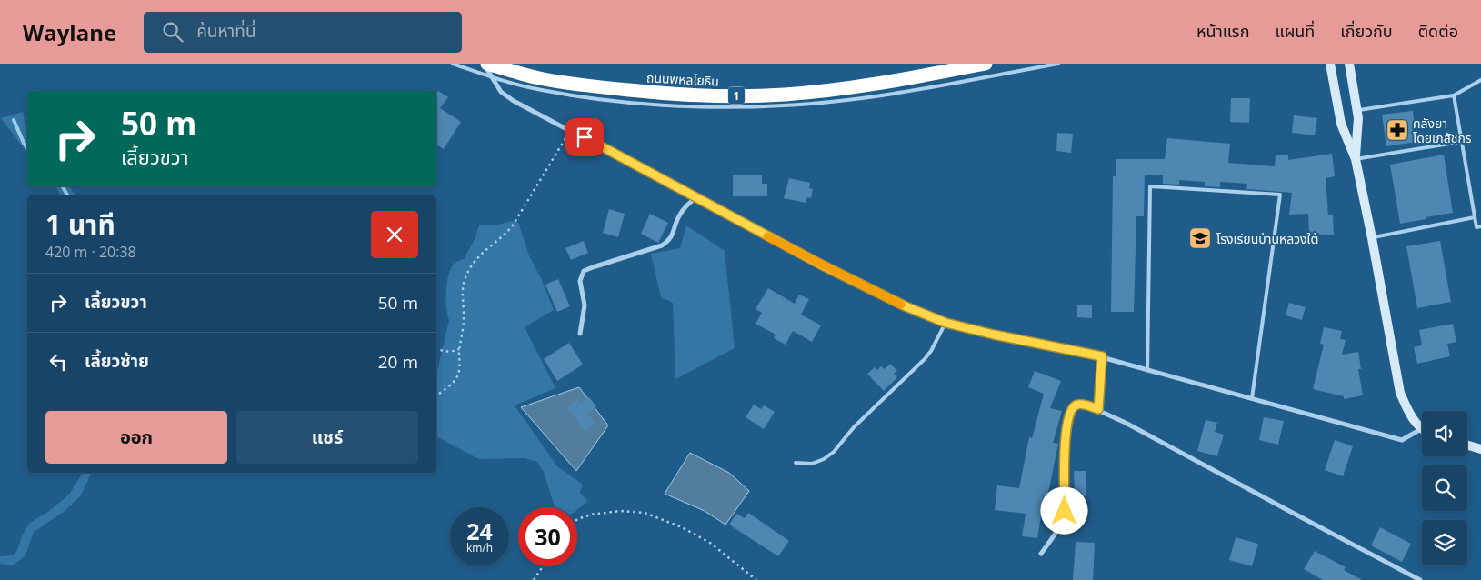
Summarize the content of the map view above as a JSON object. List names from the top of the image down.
{
  "streets": {
    "highway": ["ถนนพหลโยธิน", "1"]
  },
  "places": {
    "pharmacy": ["คลังยา โดยเภสัชกร"],
    "school or university": ["โรงเรียนบ้านหลวงใต้"]
  },
  "page": {
    "header": "Waylane",
    "search": "ค้นหาที่นี่",
    "nav": [
      "หน้าแรก",
      "แผนที่",
      "เกี่ยวกับ",
      "ติดต่อ"
    ],
    "turn": ["50 m", "เลี้ยวขวา"],
    "heading": ["1 นาที", "420 m · 20:38"],
    "list": [
      {
        "name": "เลี้ยวขวา",
        "value": "50 m"
      },
      {
        "name": "เลี้ยวซ้าย",
        "value": "20 m"
      }
    ],
    "buttons": ["ออก", "แชร์"],
    "speed": "24 km/h",
    "limit": "30"
  }
}
